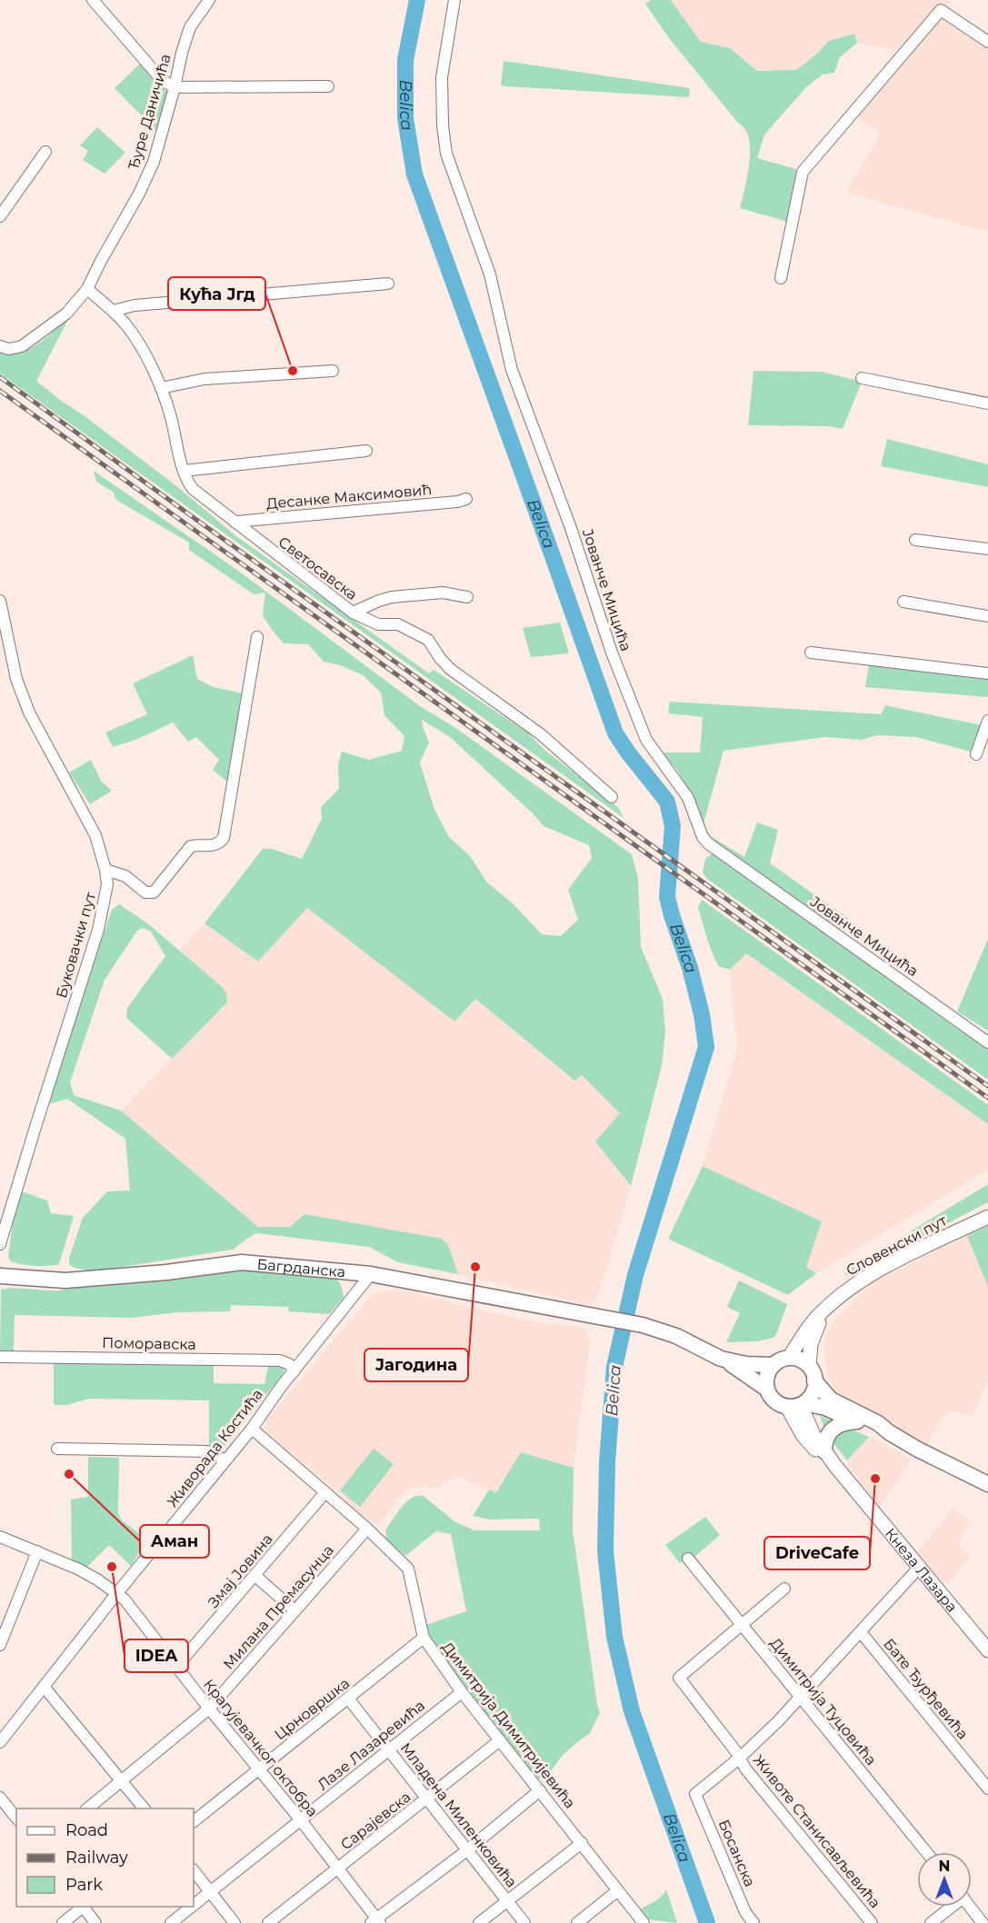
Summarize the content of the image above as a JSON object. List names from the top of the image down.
{
  "streets": {
    "main road": ["Багрданска"],
    "street": [
      "Ђуре Даничића",
      "Десанке Максимовић",
      "Светосавска",
      "Јованче Мицића",
      "Буковачки пут",
      "Словенски пут",
      "Поморавска",
      "Живорада Костића",
      "Змај Јовина",
      "Кнеза Лазара",
      "Милана Премасунца",
      "Бате Ђурђевића",
      "Димитрија Туцовића",
      "Црновршка",
      "Димитрија Димитријевића",
      "Лазе Лазаревића",
      "Крагујевачког октобра",
      "Младена Миленковића",
      "Сарајевска",
      "Животе Станисављевића",
      "Босанска"
    ]
  },
  "crossings": [
    ["Ђуре Даничића", "Светосавска"],
    ["Десанке Максимовић", "Светосавска"],
    ["Словенски пут", "Кнеза Лазара"],
    ["Багрданска", "Живорада Костића"],
    ["Поморавска", "Живорада Костића"],
    ["Живорада Костића", "Димитрија Димитријевића"],
    ["Живорада Костића", "Крагујевачког октобра"],
    ["Змај Јовина", "Димитрија Димитријевића"],
    ["Змај Јовина", "Крагујевачког октобра"],
    ["Милана Премасунца", "Димитрија Димитријевића"],
    ["Милана Премасунца", "Крагујевачког октобра"],
    ["Димитрија Туцовића", "Животе Станисављевића"],
    ["Црновршка", "Димитрија Димитријевића"],
    ["Црновршка", "Крагујевачког октобра"],
    ["Црновршка", "Младена Миленковића"],
    ["Димитрија Димитријевића", "Лазе Лазаревића"],
    ["Димитрија Димитријевића", "Сарајевска"],
    ["Лазе Лазаревића", "Крагујевачког октобра"],
    ["Лазе Лазаревића", "Младена Миленковића"],
    ["Крагујевачког октобра", "Сарајевска"],
    ["Младена Миленковића", "Сарајевска"],
    ["Животе Станисављевића", "Босанска"]
  ],
  "water": ["Belica"],
  "places": [
    "Кућа Јгд",
    "Јагодина",
    "Аман",
    "DriveCafe",
    "IDEA"
  ],
  "legend": ["Road", "Railway", "Park"],
  "north": "top"
}
